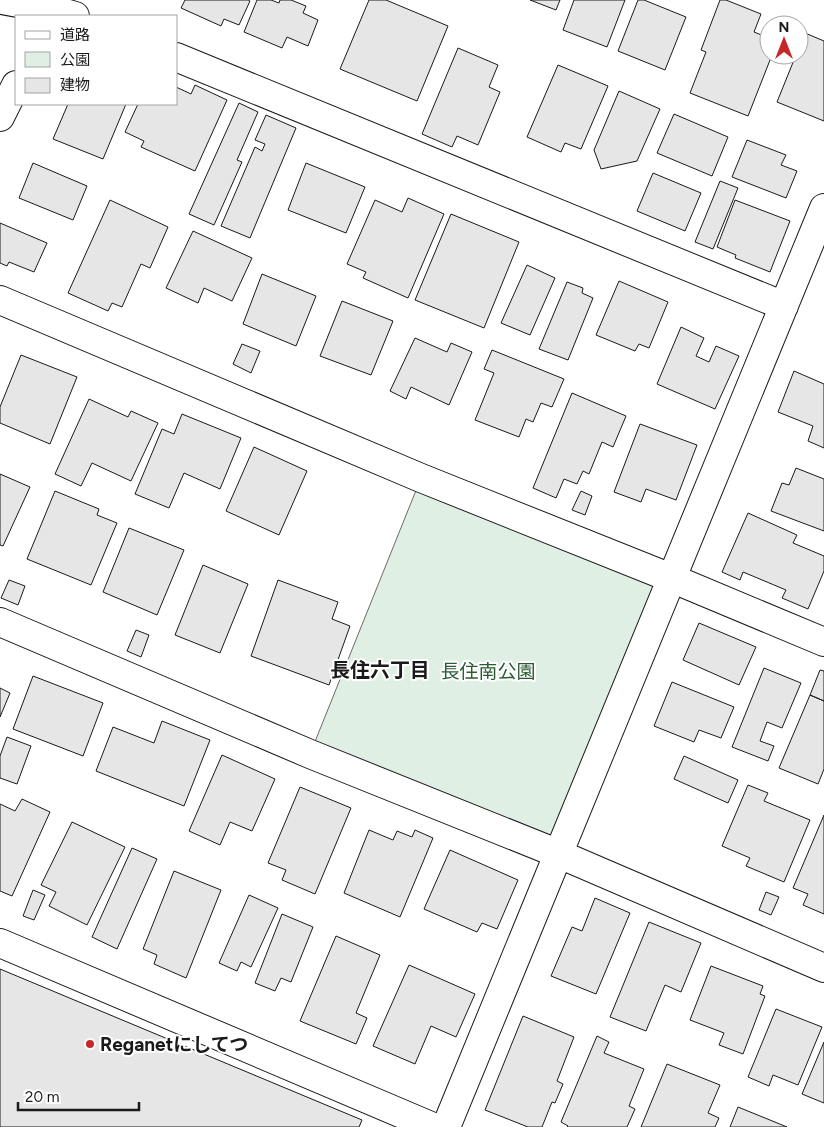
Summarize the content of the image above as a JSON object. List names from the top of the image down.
{
  "districts": ["長住六丁目"],
  "parks": ["長住南公園"],
  "places": ["Reganetにしてつ"],
  "legend": ["道路", "公園", "建物"],
  "scale_bar": "20 m",
  "north": "top"
}
